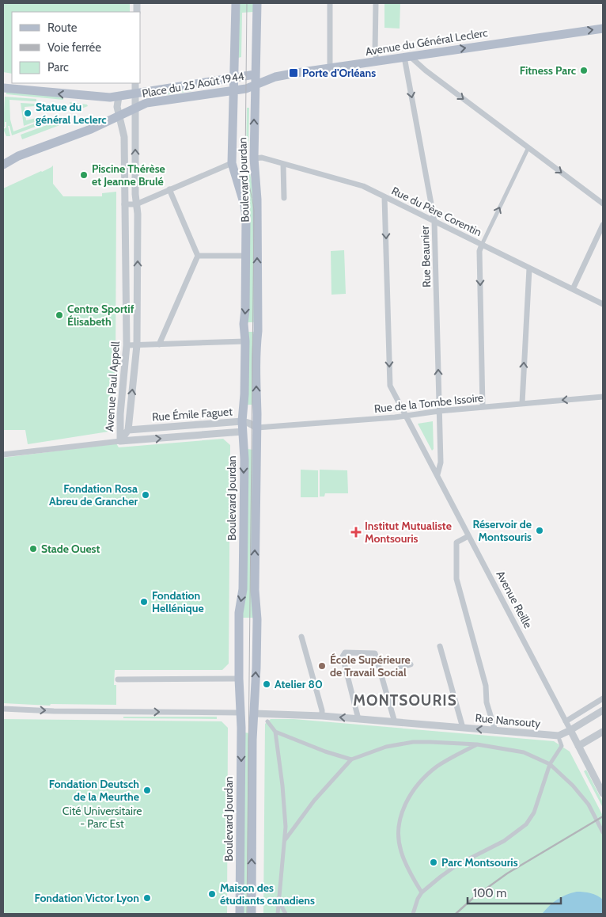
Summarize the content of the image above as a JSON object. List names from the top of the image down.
{
  "streets": {
    "main road": ["Avenue du Général Leclerc", "Place du 25 Août 1944", "Boulevard Jourdan"],
    "street": [
      "Rue du Père Corentin",
      "Rue Beaunier",
      "Avenue Paul Appell",
      "Rue de la Tombe Issoire",
      "Rue Émile Faguet",
      "Avenue Reille",
      "Rue Nansouty"
    ]
  },
  "crossings": [
    ["Avenue du Général Leclerc", "Place du 25 Août 1944"],
    ["Avenue du Général Leclerc", "Boulevard Jourdan"],
    ["Avenue du Général Leclerc", "Rue Beaunier"],
    ["Place du 25 Août 1944", "Boulevard Jourdan"],
    ["Place du 25 Août 1944", "Avenue Paul Appell"],
    ["Boulevard Jourdan", "Rue du Père Corentin"],
    ["Boulevard Jourdan", "Rue de la Tombe Issoire"],
    ["Boulevard Jourdan", "Rue Émile Faguet"],
    ["Boulevard Jourdan", "Rue Nansouty"],
    ["Rue du Père Corentin", "Rue Beaunier"],
    ["Rue du Père Corentin", "Avenue Reille"],
    ["Rue Beaunier", "Rue de la Tombe Issoire"],
    ["Rue Beaunier", "Avenue Reille"],
    ["Avenue Paul Appell", "Rue Émile Faguet"],
    ["Rue de la Tombe Issoire", "Rue Émile Faguet"],
    ["Rue de la Tombe Issoire", "Avenue Reille"],
    ["Avenue Reille", "Rue Nansouty"]
  ],
  "one_way": ["Avenue du Général Leclerc"],
  "districts": ["MONTSOURIS"],
  "parks": ["Cité Universitaire - Parc Est"],
  "places": {
    "other": [
      "Fitness Parc",
      "Statue du général Leclerc",
      "Piscine Thérèse et Jeanne Brulé",
      "Centre Sportif Élisabeth",
      "Fondation Rosa Abreu de Grancher",
      "Réservoir de Montsouris",
      "Stade Ouest",
      "Fondation Hellénique",
      "École Supérieure de Travail Social",
      "Atelier 80",
      "Fondation Deutsch de la Meurthe",
      "Parc Montsouris",
      "Maison des étudiants canadiens",
      "Fondation Victor Lyon"
    ],
    "transit": ["Porte d'Orléans"],
    "health": ["Institut Mutualiste Montsouris"]
  },
  "legend": ["Route", "Voie ferrée", "Parc"],
  "scale_bar": "100 m"
}
